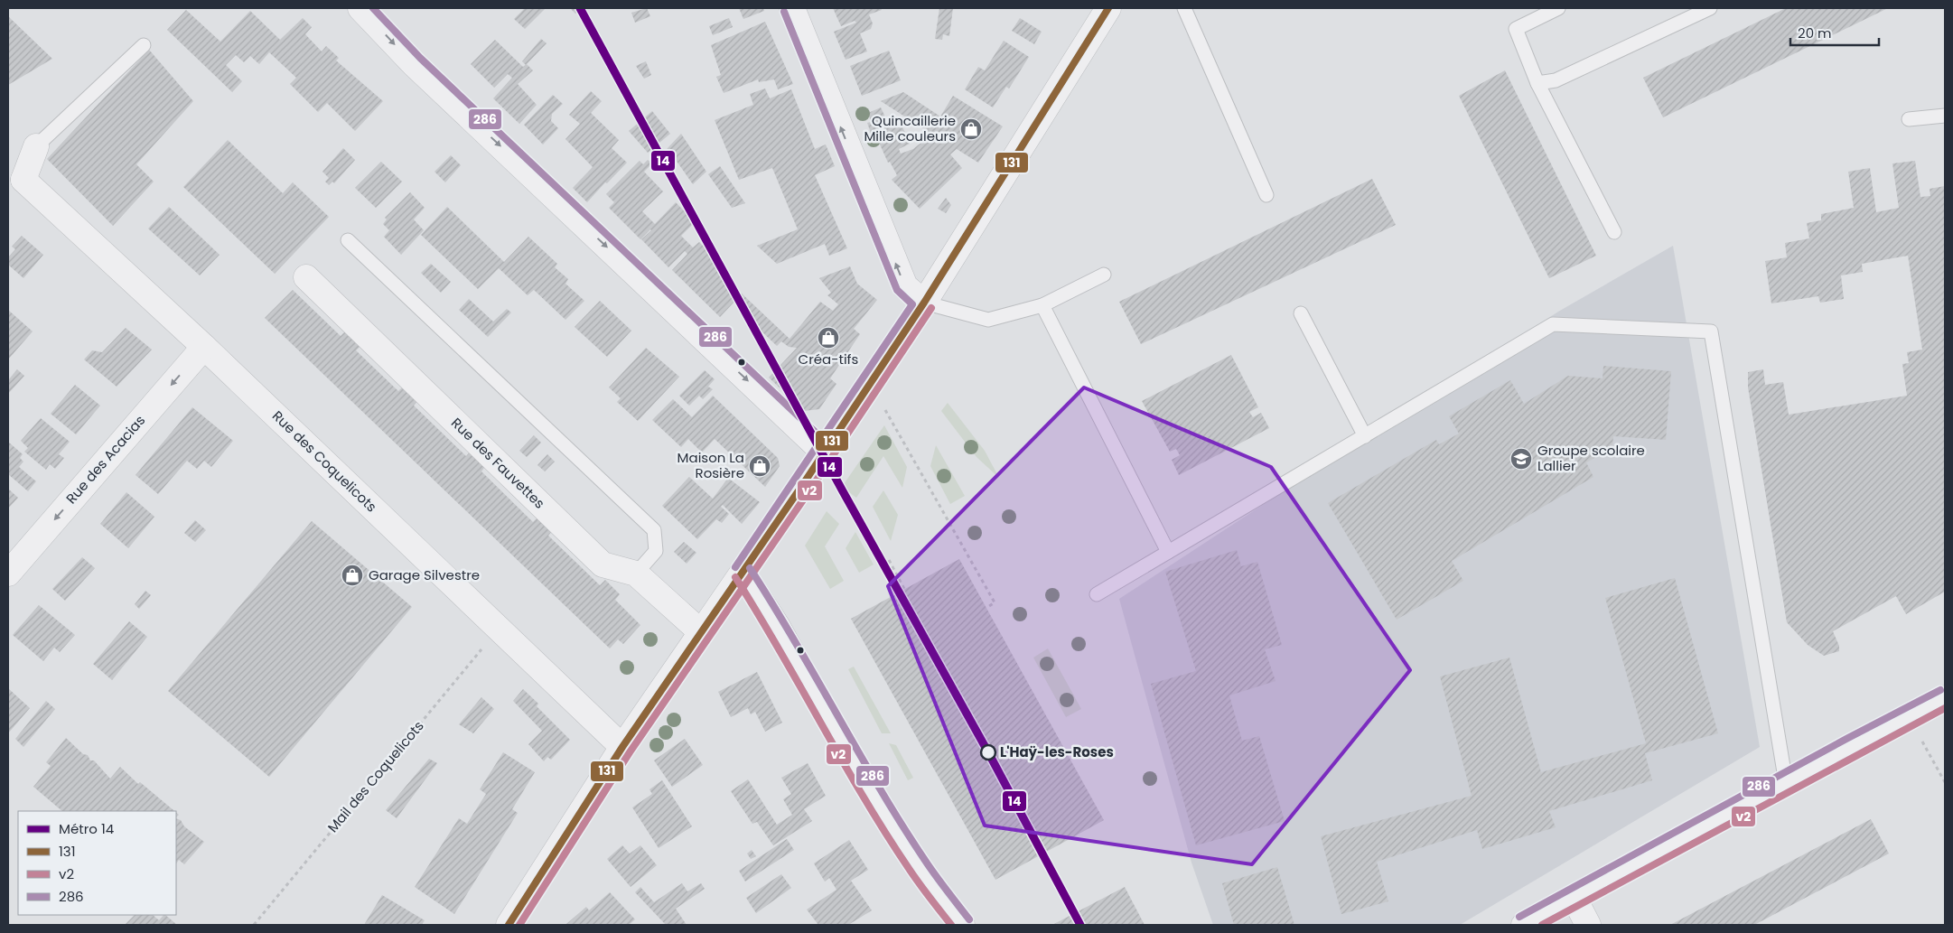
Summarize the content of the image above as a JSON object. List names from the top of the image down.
{
  "streets": {
    "street": ["Rue des Acacias", "Rue des Coquelicots", "Rue des Fauvettes"],
    "path": ["Mail des Coquelicots"]
  },
  "crossings": [
    ["Rue des Acacias", "Rue des Coquelicots"],
    ["Rue des Coquelicots", "Mail des Coquelicots"]
  ],
  "one_way": ["Rue des Acacias"],
  "places": {
    "shop": [
      "Quincaillerie Mille couleurs",
      "Créa-tifs",
      "Maison La Rosière",
      "Garage Silvestre"
    ],
    "school or university": ["Groupe scolaire Lallier"],
    "other": ["L'Haÿ-les-Roses"]
  },
  "lines": [
    "metro line 14",
    "transit line 131",
    "transit line 286",
    "transit line v2"
  ],
  "legend": [
    "Métro 14",
    "131",
    "v2",
    "286"
  ],
  "scale_bar": "20 m"
}
